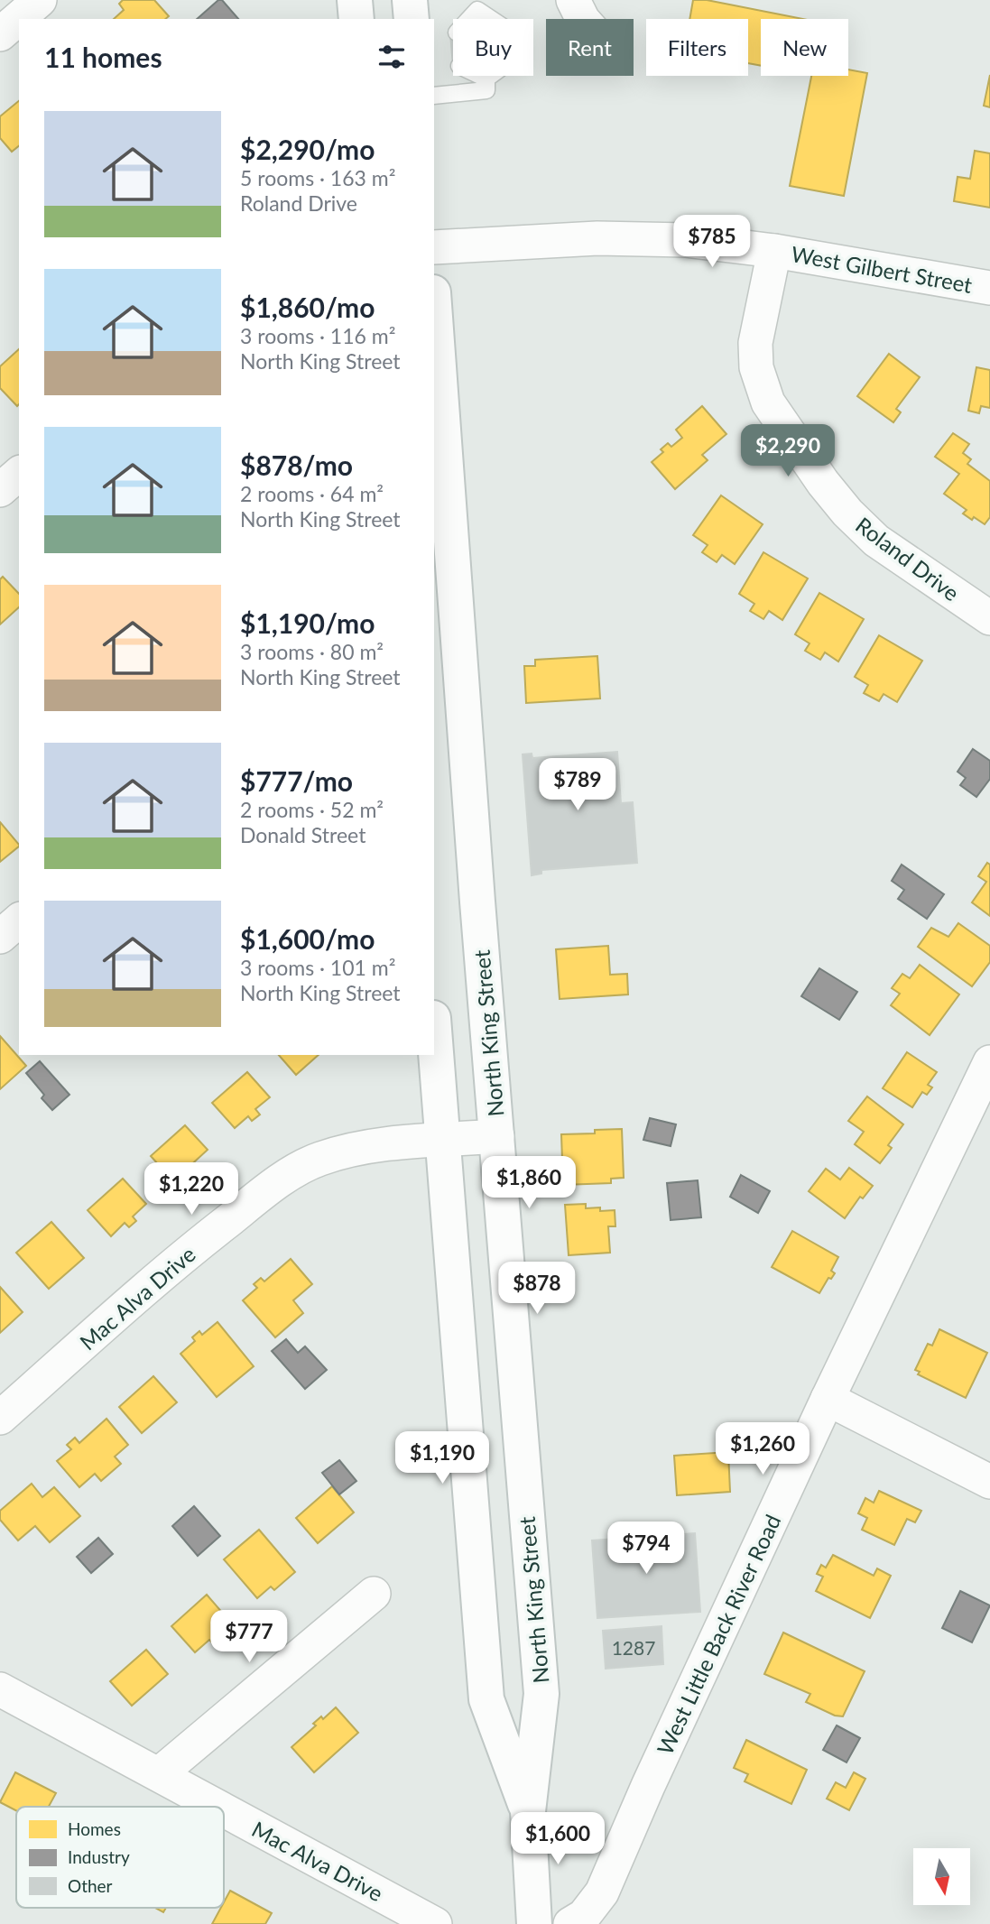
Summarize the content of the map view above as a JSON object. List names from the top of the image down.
{
  "streets": {
    "main road": ["North King Street"],
    "street": [
      "West Gilbert Street",
      "Roland Drive",
      "Mac Alva Drive",
      "West Little Back River Road"
    ]
  },
  "crossings": [
    ["West Gilbert Street", "Roland Drive"],
    ["North King Street", "Mac Alva Drive"]
  ],
  "house_numbers": ["1287"],
  "legend": ["Homes", "Industry", "Other"],
  "north": "bottom",
  "page": {
    "chip": [
      "Buy",
      "Rent",
      "Filters",
      "New"
    ],
    "heading": "11 homes",
    "list": [
      {
        "name": "$2,290/mo",
        "note": "5 rooms · 163 m² · Roland Drive"
      },
      {
        "name": "$1,860/mo",
        "note": "3 rooms · 116 m² · North King Street"
      },
      {
        "name": "$878/mo",
        "note": "2 rooms · 64 m² · North King Street"
      },
      {
        "name": "$1,190/mo",
        "note": "3 rooms · 80 m² · North King Street"
      },
      {
        "name": "$777/mo",
        "note": "2 rooms · 52 m² · Donald Street"
      },
      {
        "name": "$1,600/mo",
        "note": "3 rooms · 101 m² · North King Street"
      }
    ],
    "price": [
      "$785",
      "$2,290",
      "$789",
      "$1,860",
      "$1,220",
      "$878",
      "$1,260",
      "$1,190",
      "$794",
      "$777",
      "$1,600"
    ]
  }
}
